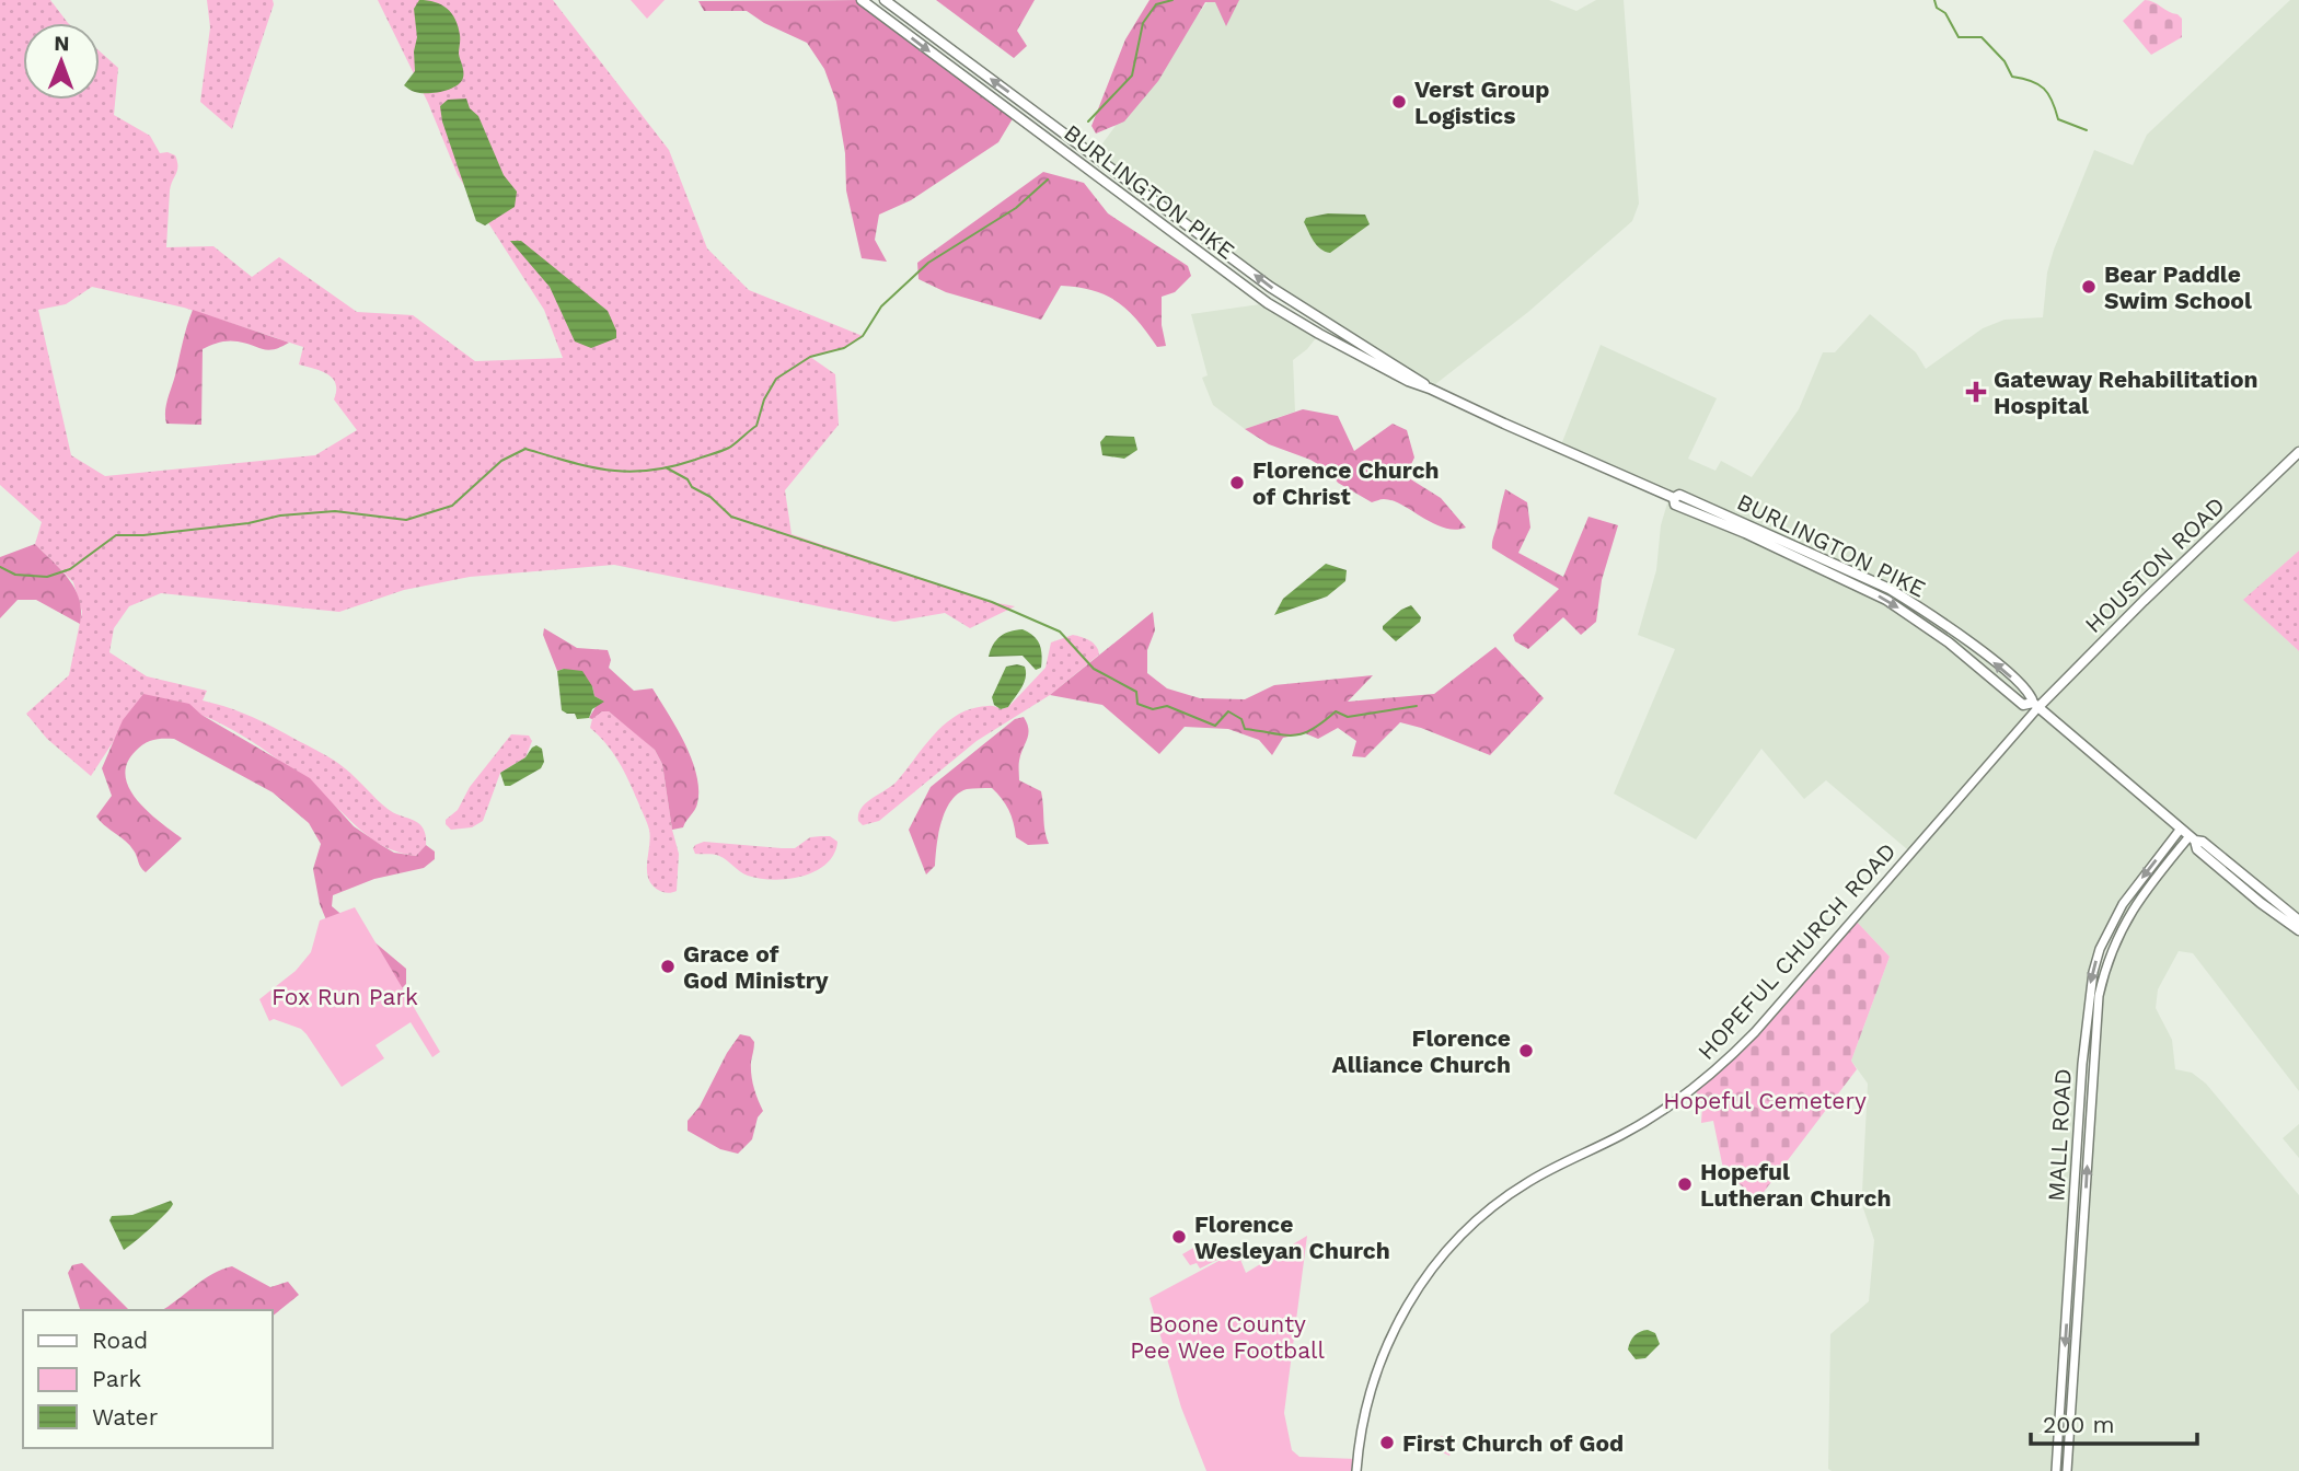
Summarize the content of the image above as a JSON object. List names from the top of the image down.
{
  "streets": {
    "main road": [
      "BURLINGTON PIKE",
      "HOUSTON ROAD",
      "HOPEFUL CHURCH ROAD",
      "MALL ROAD"
    ]
  },
  "crossings": [
    ["BURLINGTON PIKE", "HOUSTON ROAD"],
    ["BURLINGTON PIKE", "HOPEFUL CHURCH ROAD"],
    ["BURLINGTON PIKE", "MALL ROAD"],
    ["HOUSTON ROAD", "HOPEFUL CHURCH ROAD"]
  ],
  "parks": ["Fox Run Park", "Hopeful Cemetery", "Boone County Pee Wee Football"],
  "places": {
    "other": [
      "Verst Group Logistics",
      "Bear Paddle Swim School",
      "Florence Church of Christ",
      "Grace of God Ministry",
      "Florence Alliance Church",
      "Hopeful Lutheran Church",
      "Florence Wesleyan Church",
      "First Church of God"
    ],
    "health": ["Gateway Rehabilitation Hospital"]
  },
  "legend": ["Road", "Park", "Water"],
  "scale_bar": "200 m",
  "north": "top"
}
